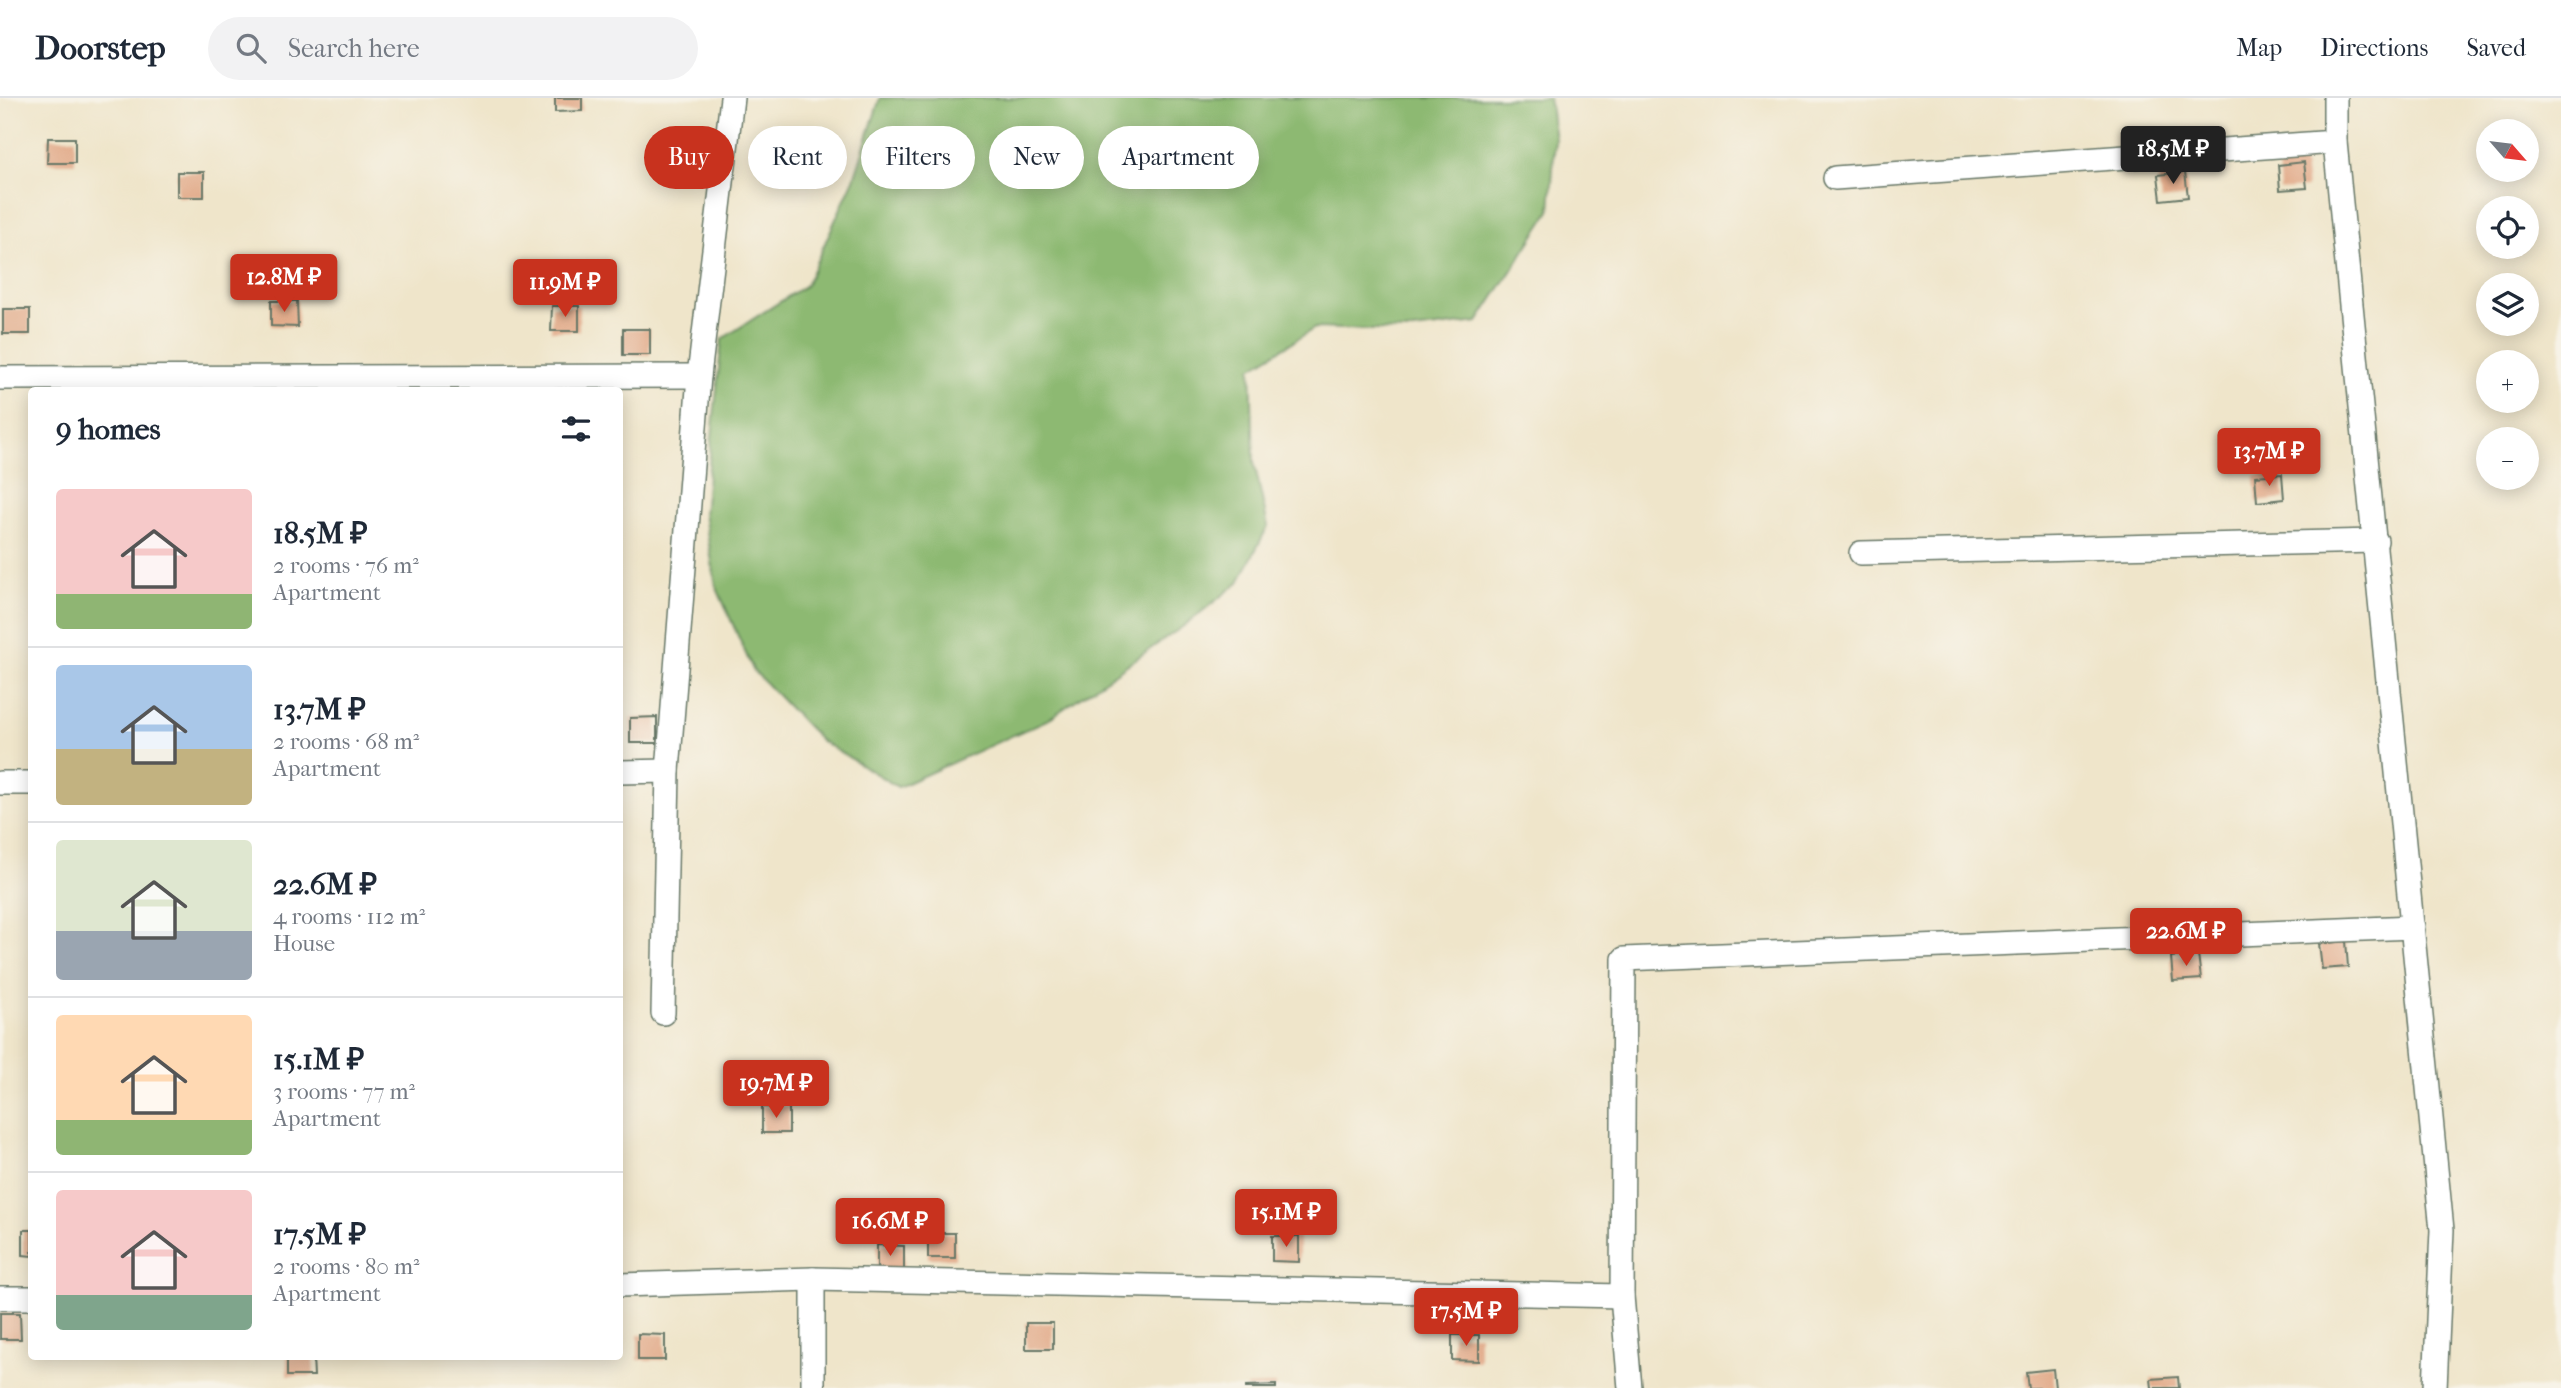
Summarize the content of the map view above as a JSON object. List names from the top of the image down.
{
  "north": "bottom right",
  "page": {
    "header": "Doorstep",
    "search": "Search here",
    "nav": ["Map", "Directions", "Saved"],
    "map_buttons": ["+", "−"],
    "price": [
      "18.5M ₽",
      "12.8M ₽",
      "11.9M ₽",
      "13.7M ₽",
      "22.6M ₽",
      "19.7M ₽",
      "15.1M ₽",
      "16.6M ₽",
      "17.5M ₽"
    ],
    "chip": [
      "Buy",
      "Rent",
      "Filters",
      "New",
      "Apartment"
    ],
    "heading": "9 homes",
    "list": [
      {
        "name": "18.5M ₽",
        "note": "2 rooms · 76 m² · Apartment"
      },
      {
        "name": "13.7M ₽",
        "note": "2 rooms · 68 m² · Apartment"
      },
      {
        "name": "22.6M ₽",
        "note": "4 rooms · 112 m² · House"
      },
      {
        "name": "15.1M ₽",
        "note": "3 rooms · 77 m² · Apartment"
      },
      {
        "name": "17.5M ₽",
        "note": "2 rooms · 80 m² · Apartment"
      }
    ]
  }
}
